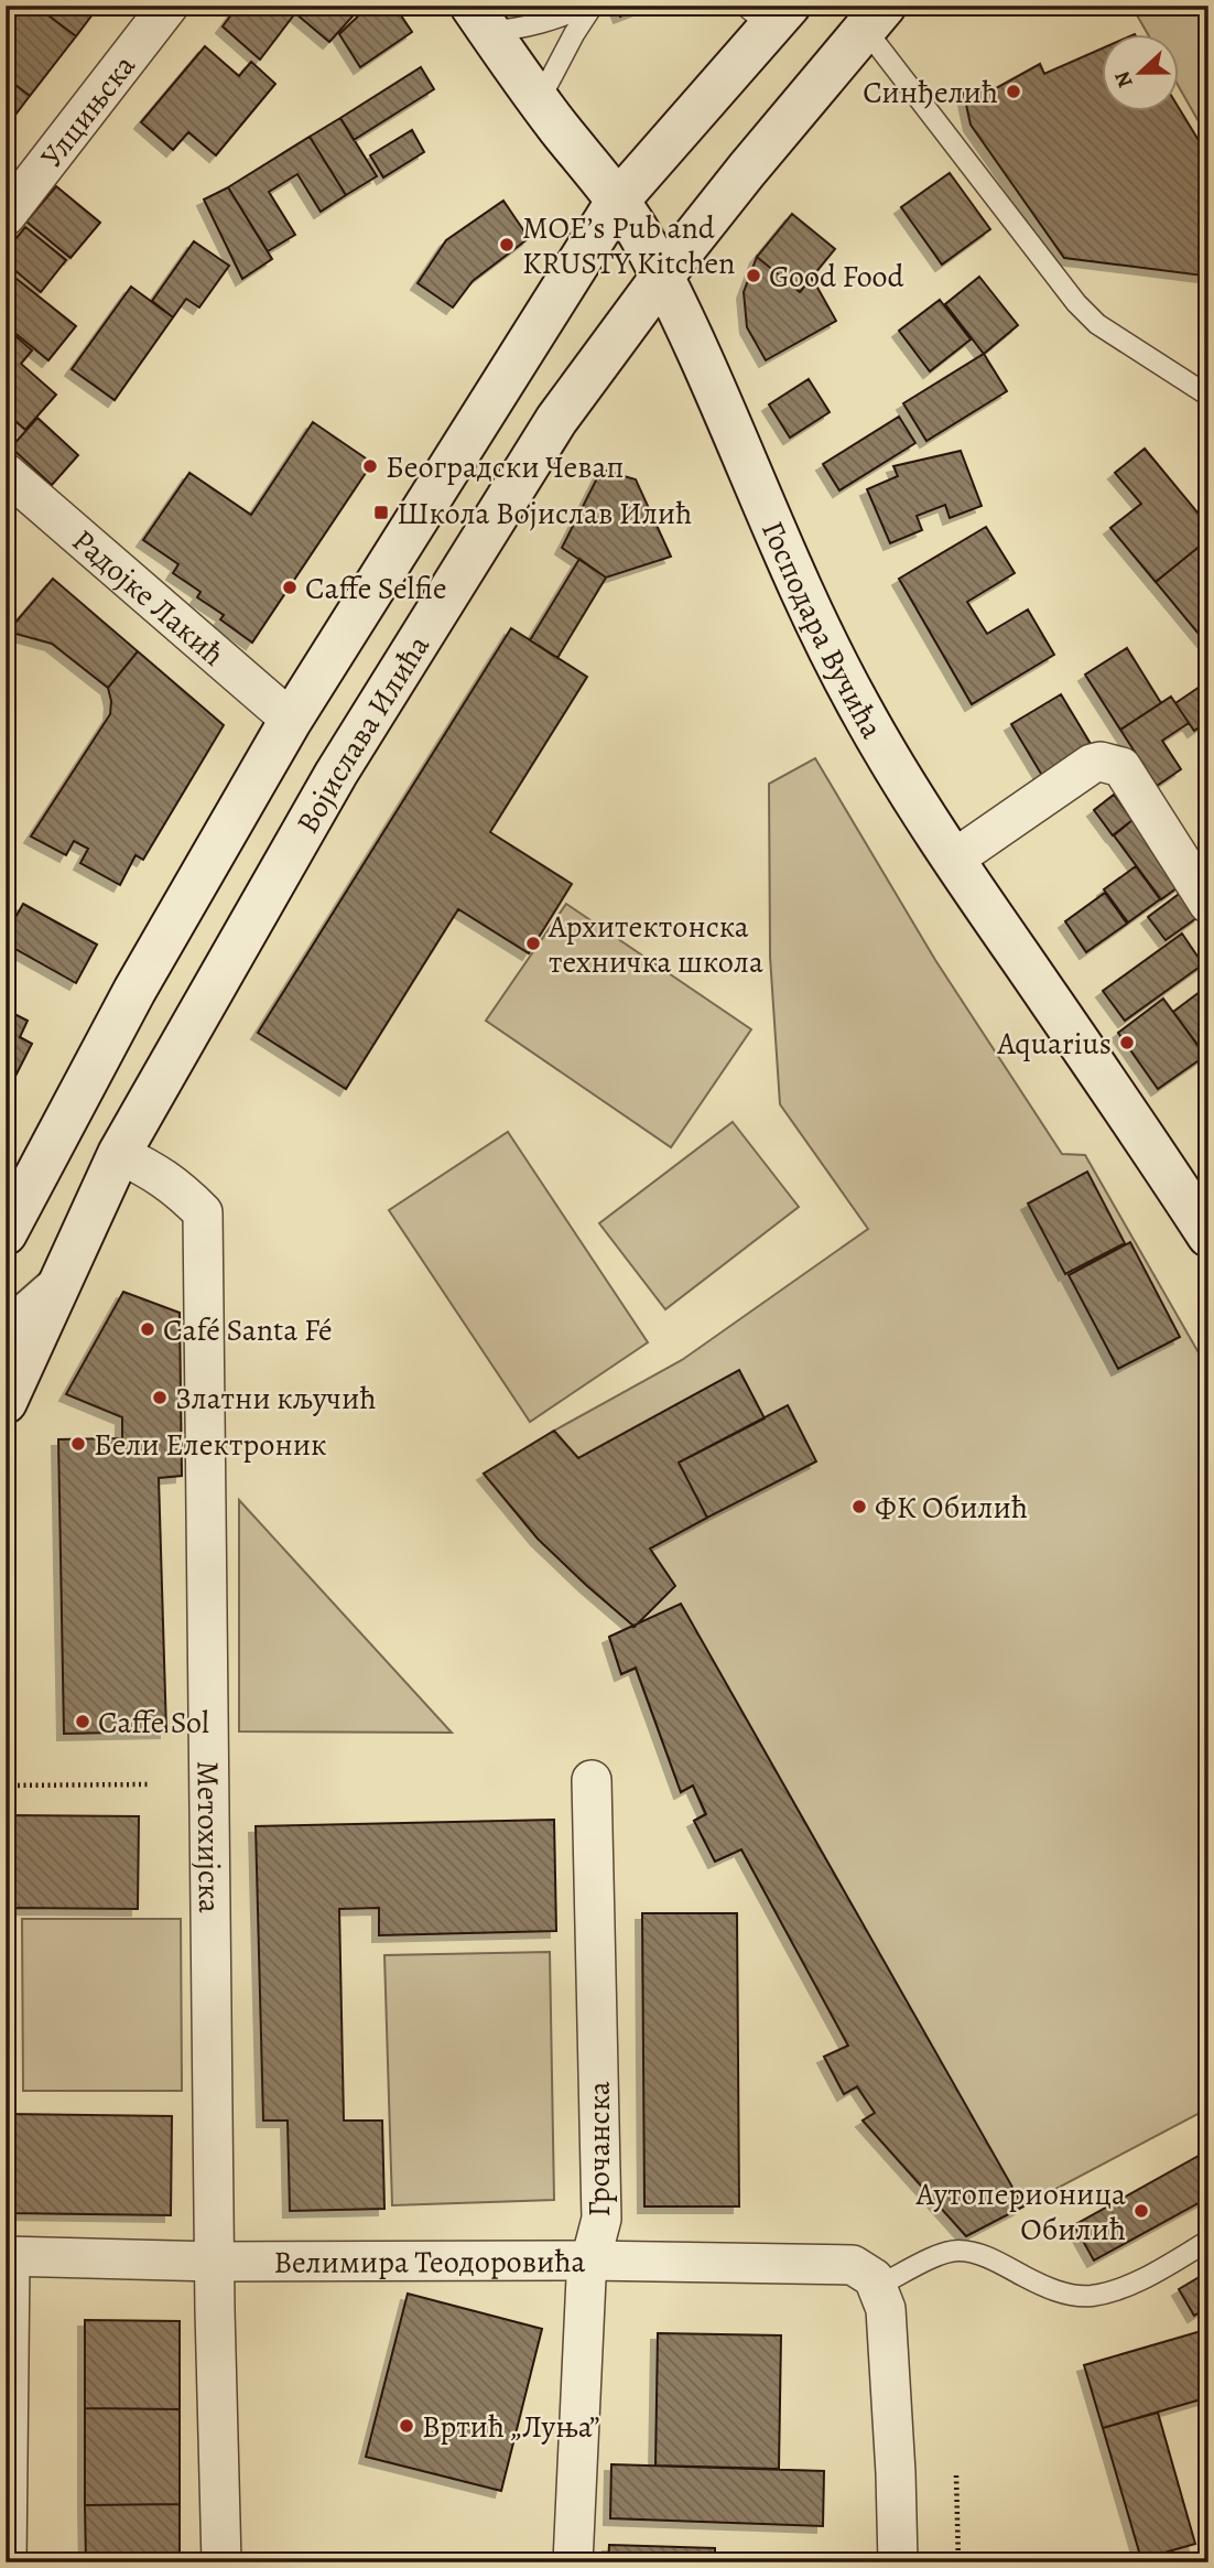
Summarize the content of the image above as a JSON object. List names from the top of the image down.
{
  "streets": {
    "main road": ["Господара Вучића", "Војислава Илића"],
    "street": [
      "Улцињска",
      "Радојке Лакић",
      "Метохијска",
      "Грочанска",
      "Велимира Теодоровића"
    ]
  },
  "crossings": [
    ["Господара Вучића", "Војислава Илића"],
    ["Војислава Илића", "Метохијска"],
    ["Метохијска", "Велимира Теодоровића"],
    ["Грочанска", "Велимира Теодоровића"]
  ],
  "places": {
    "other": [
      "Синђелић",
      "MOE’s Pub and KRUSTY Kitchen",
      "Good Food",
      "Београдски Чевап",
      "Caffe Selfie",
      "Архитектонска техничка школа",
      "Aquarius",
      "Café Santa Fé",
      "Златни кључић",
      "Бели Електроник",
      "ФК Обилић",
      "Caffe Sol",
      "Аутоперионица Обилић",
      "Вртић „Луња”"
    ],
    "transit": ["Школа Војислав Илић"]
  },
  "north": "left"
}
